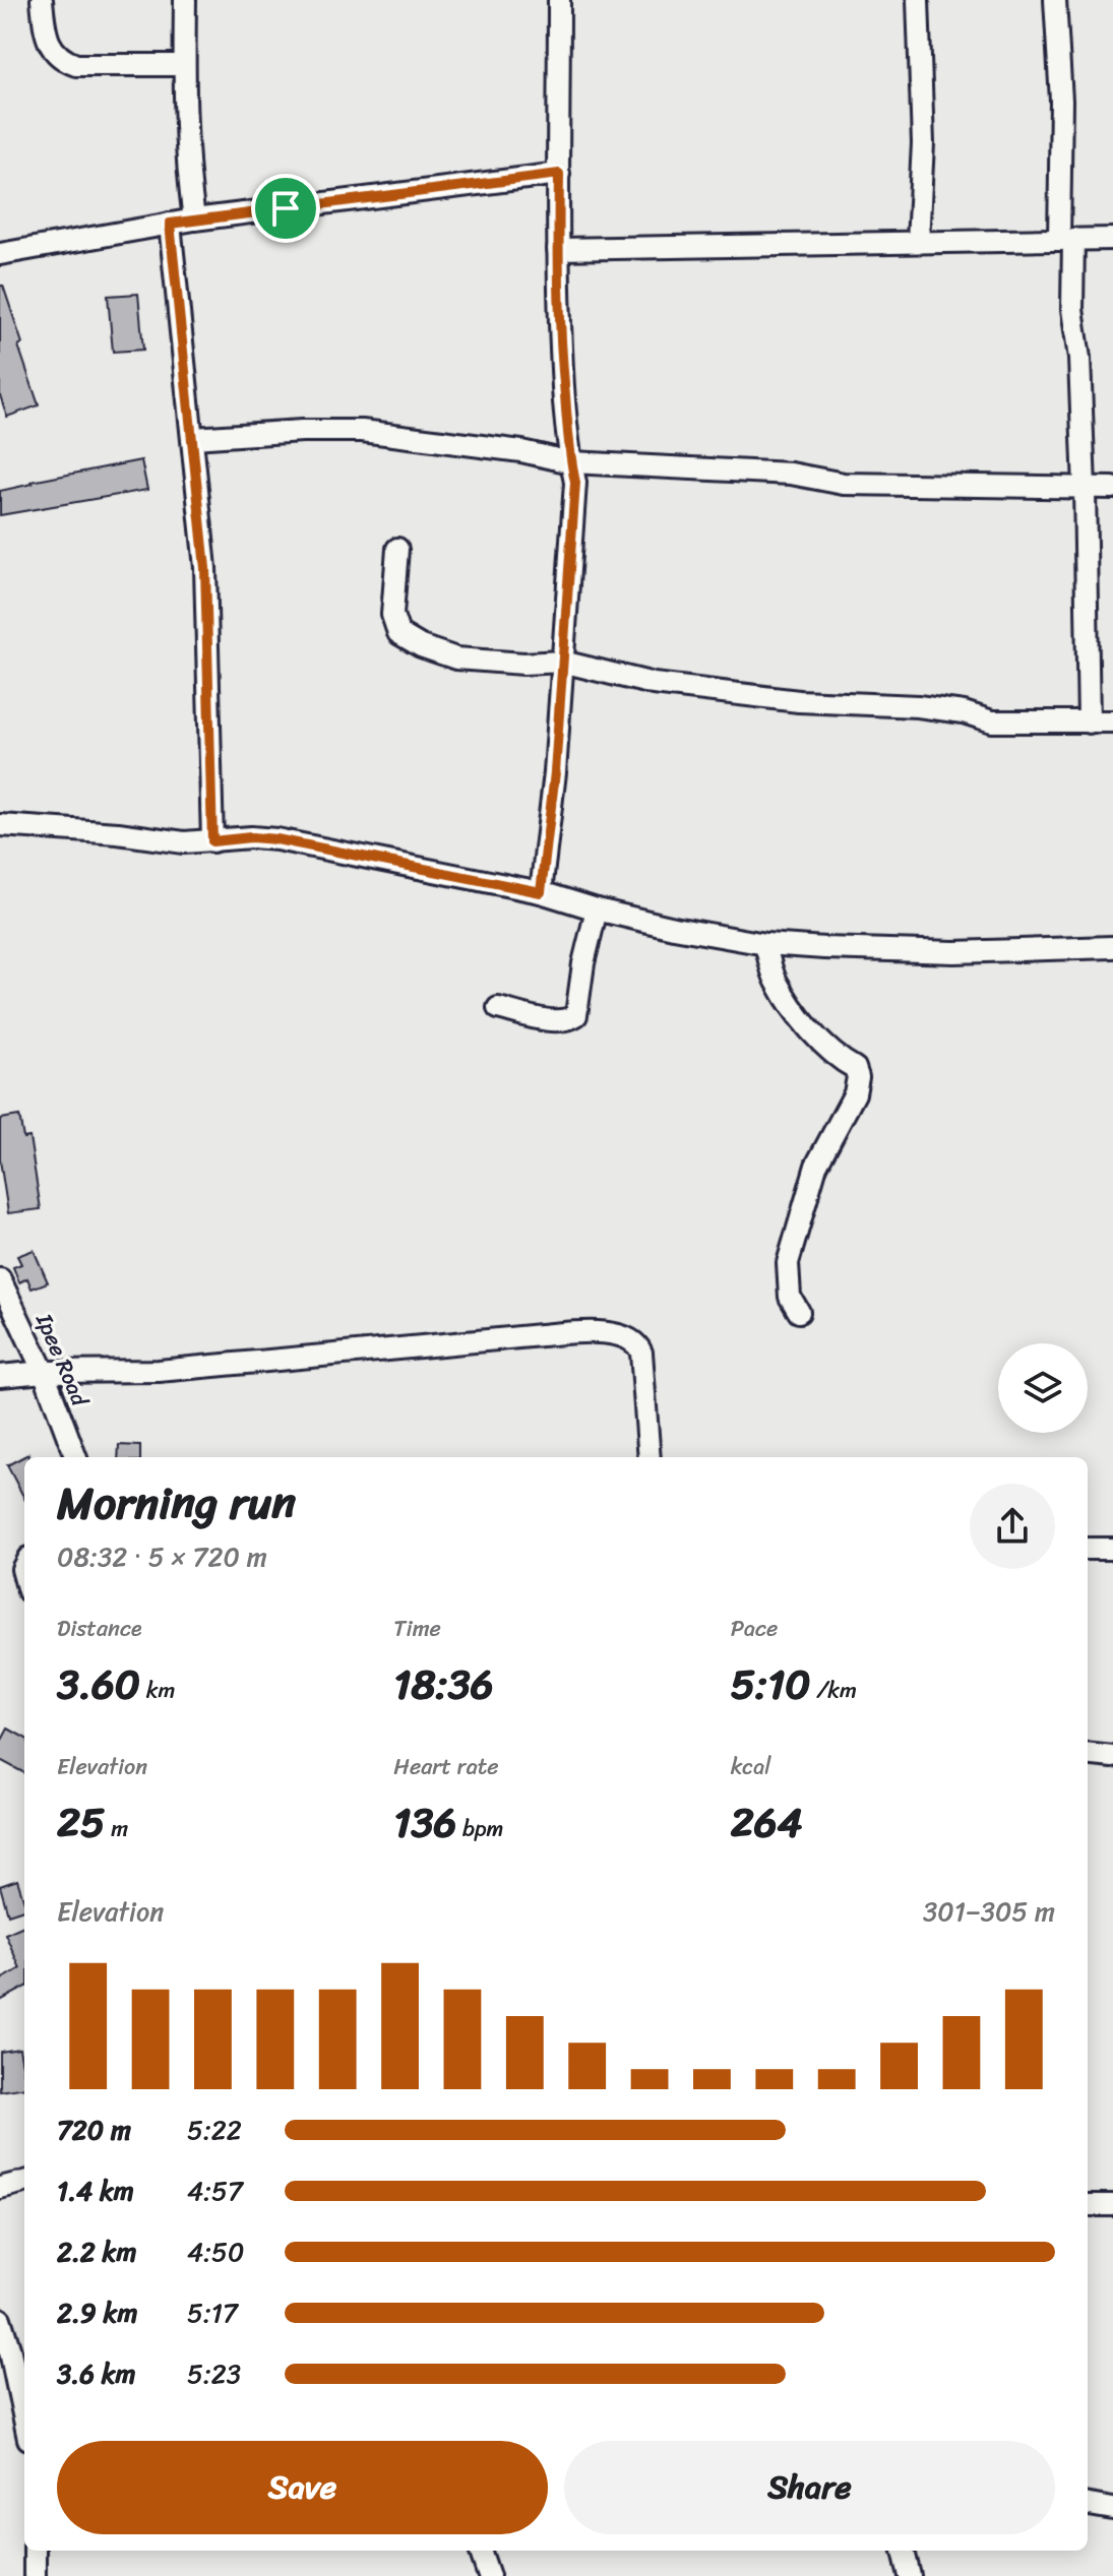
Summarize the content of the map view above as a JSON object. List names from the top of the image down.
{
  "streets": {
    "street": ["Ipee Road"]
  },
  "page": {
    "heading": ["Morning run", "08:32 · 5 × 720 m"],
    "stats": [
      ["Distance", "3.60 km"],
      ["Time", "18:36"],
      ["Pace", "5:10 /km"],
      ["Elevation", "25 m"],
      ["Heart rate", "136 bpm"],
      ["kcal", "264"]
    ],
    "chart": ["Elevation", "301–305 m"],
    "list": [
      {
        "name": "720 m",
        "note": "5:22"
      },
      {
        "name": "1.4 km",
        "note": "4:57"
      },
      {
        "name": "2.2 km",
        "note": "4:50"
      },
      {
        "name": "2.9 km",
        "note": "5:17"
      },
      {
        "name": "3.6 km",
        "note": "5:23"
      }
    ],
    "buttons": ["Save", "Share"]
  }
}
